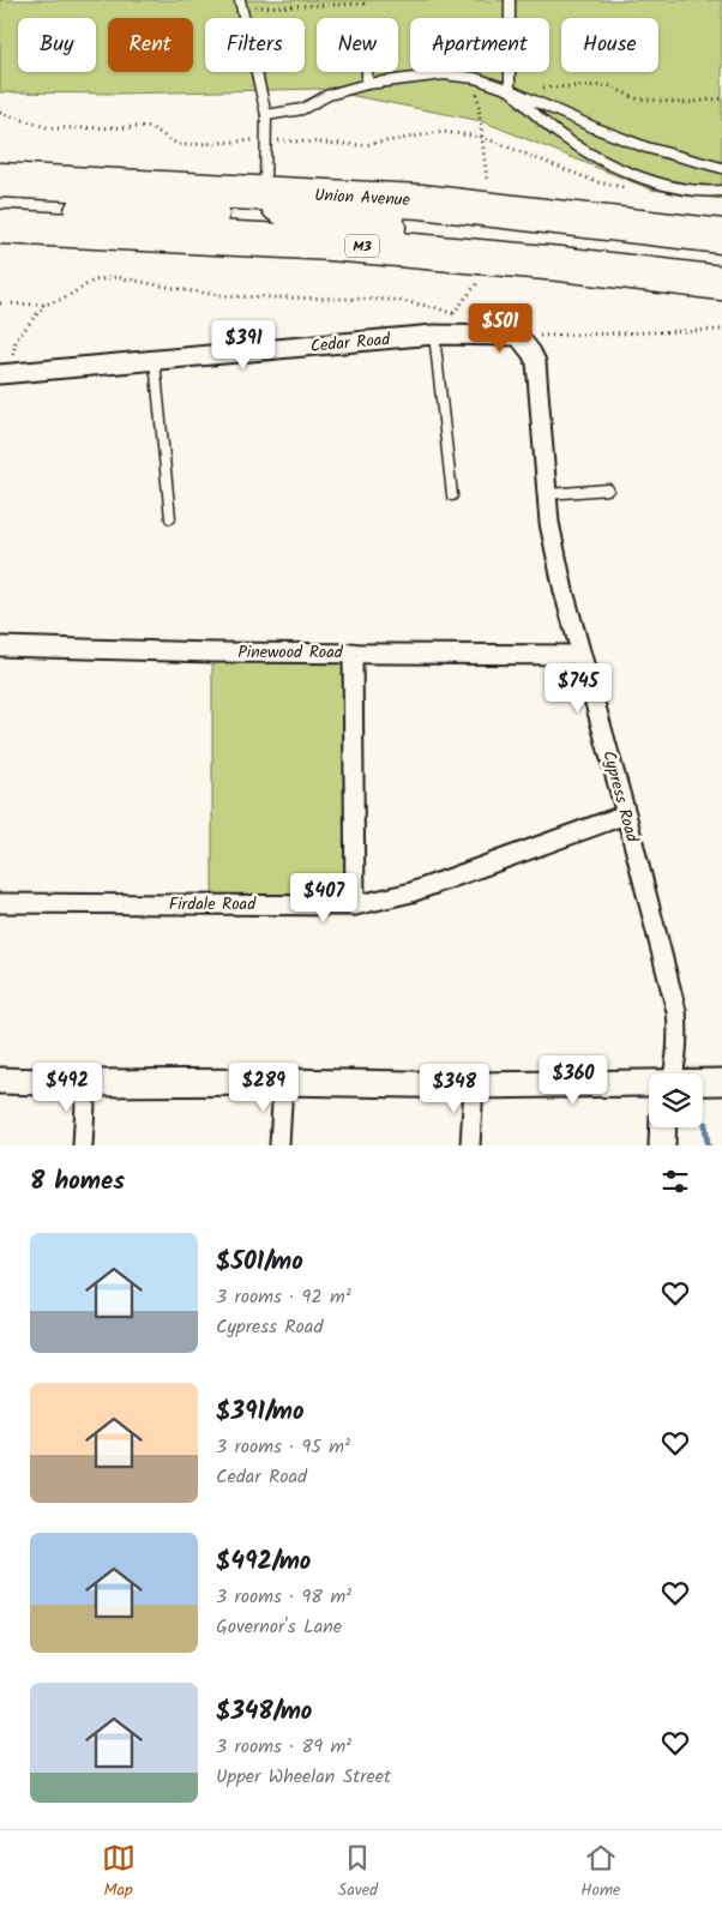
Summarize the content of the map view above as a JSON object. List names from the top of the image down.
{
  "streets": {
    "highway": ["Union Avenue", "M3"],
    "street": [
      "Cedar Road",
      "Pinewood Road",
      "Cypress Road",
      "Firdale Road"
    ]
  },
  "crossings": [
    ["Pinewood Road", "Cypress Road"],
    ["Cypress Road", "Firdale Road"]
  ],
  "page": {
    "chip": [
      "Buy",
      "Rent",
      "Filters",
      "New",
      "Apartment",
      "House"
    ],
    "price": [
      "$501",
      "$391",
      "$745",
      "$407",
      "$360",
      "$492",
      "$289",
      "$348"
    ],
    "heading": "8 homes",
    "list": [
      {
        "name": "$501/mo",
        "note": "3 rooms · 92 m² · Cypress Road"
      },
      {
        "name": "$391/mo",
        "note": "3 rooms · 95 m² · Cedar Road"
      },
      {
        "name": "$492/mo",
        "note": "3 rooms · 98 m² · Governor's Lane"
      },
      {
        "name": "$348/mo",
        "note": "3 rooms · 89 m² · Upper Wheelan Street"
      }
    ],
    "tabs": ["Map", "Saved", "Home"]
  }
}
